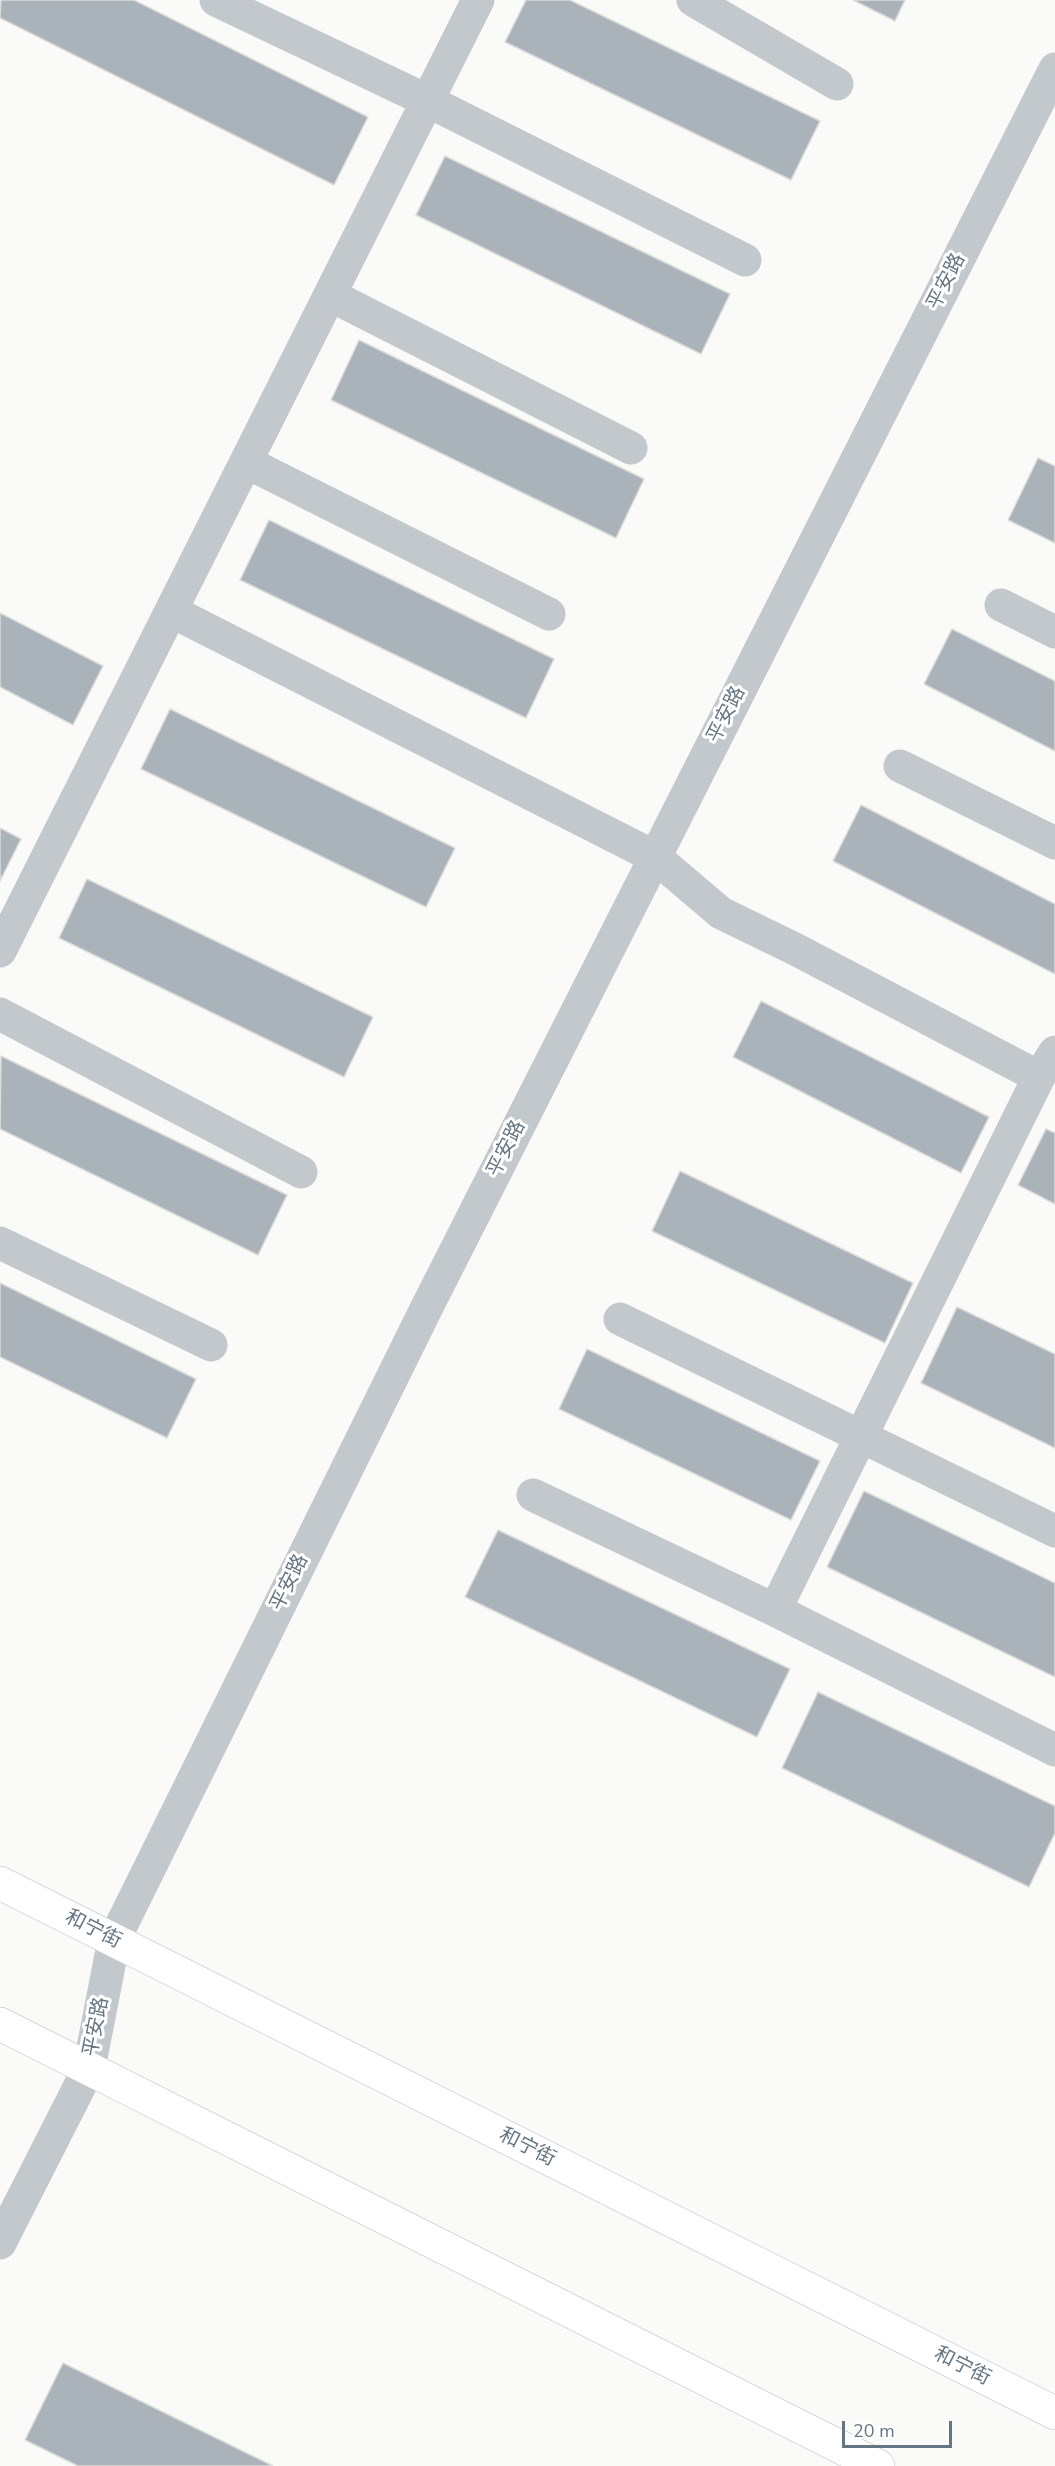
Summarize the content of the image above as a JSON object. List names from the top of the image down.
{
  "streets": {
    "main road": ["和宁街"],
    "street": ["平安路"]
  },
  "crossings": [
    ["平安路", "和宁街"]
  ],
  "scale_bar": "20 m"
}
